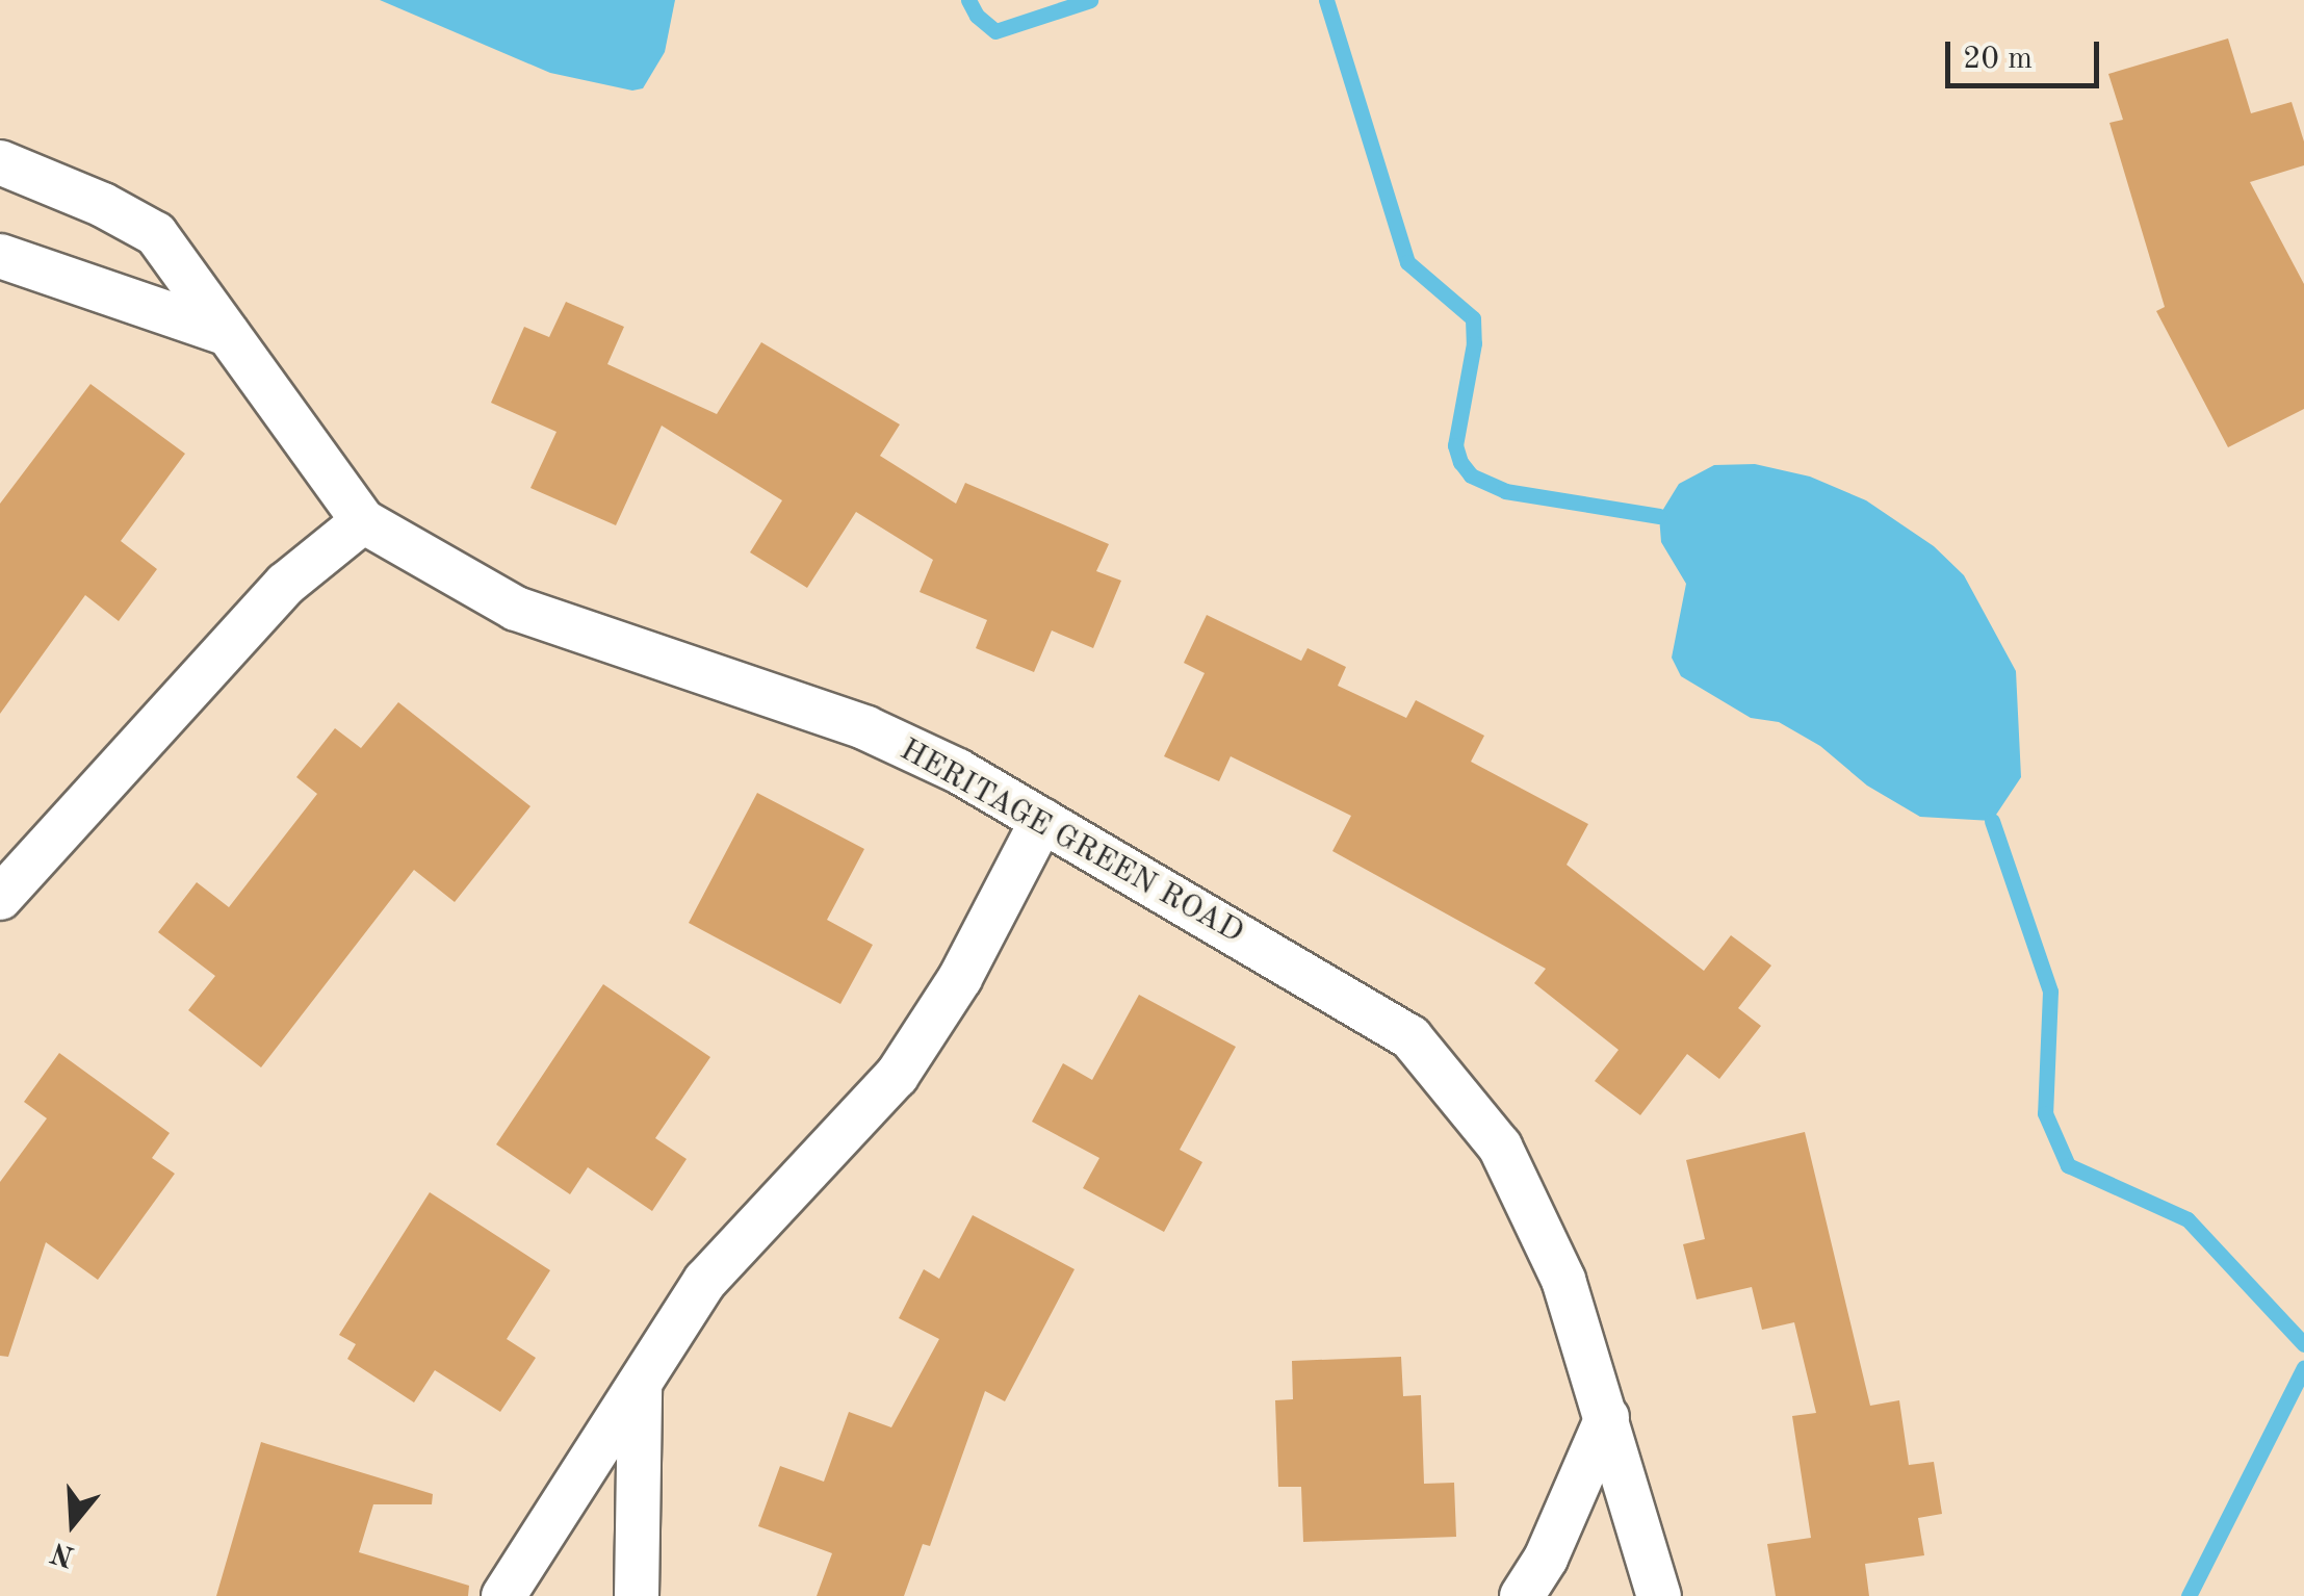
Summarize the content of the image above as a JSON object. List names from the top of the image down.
{
  "streets": {
    "street": ["HERITAGE GREEN ROAD"]
  },
  "scale_bar": "20 m",
  "north": "bottom"
}
